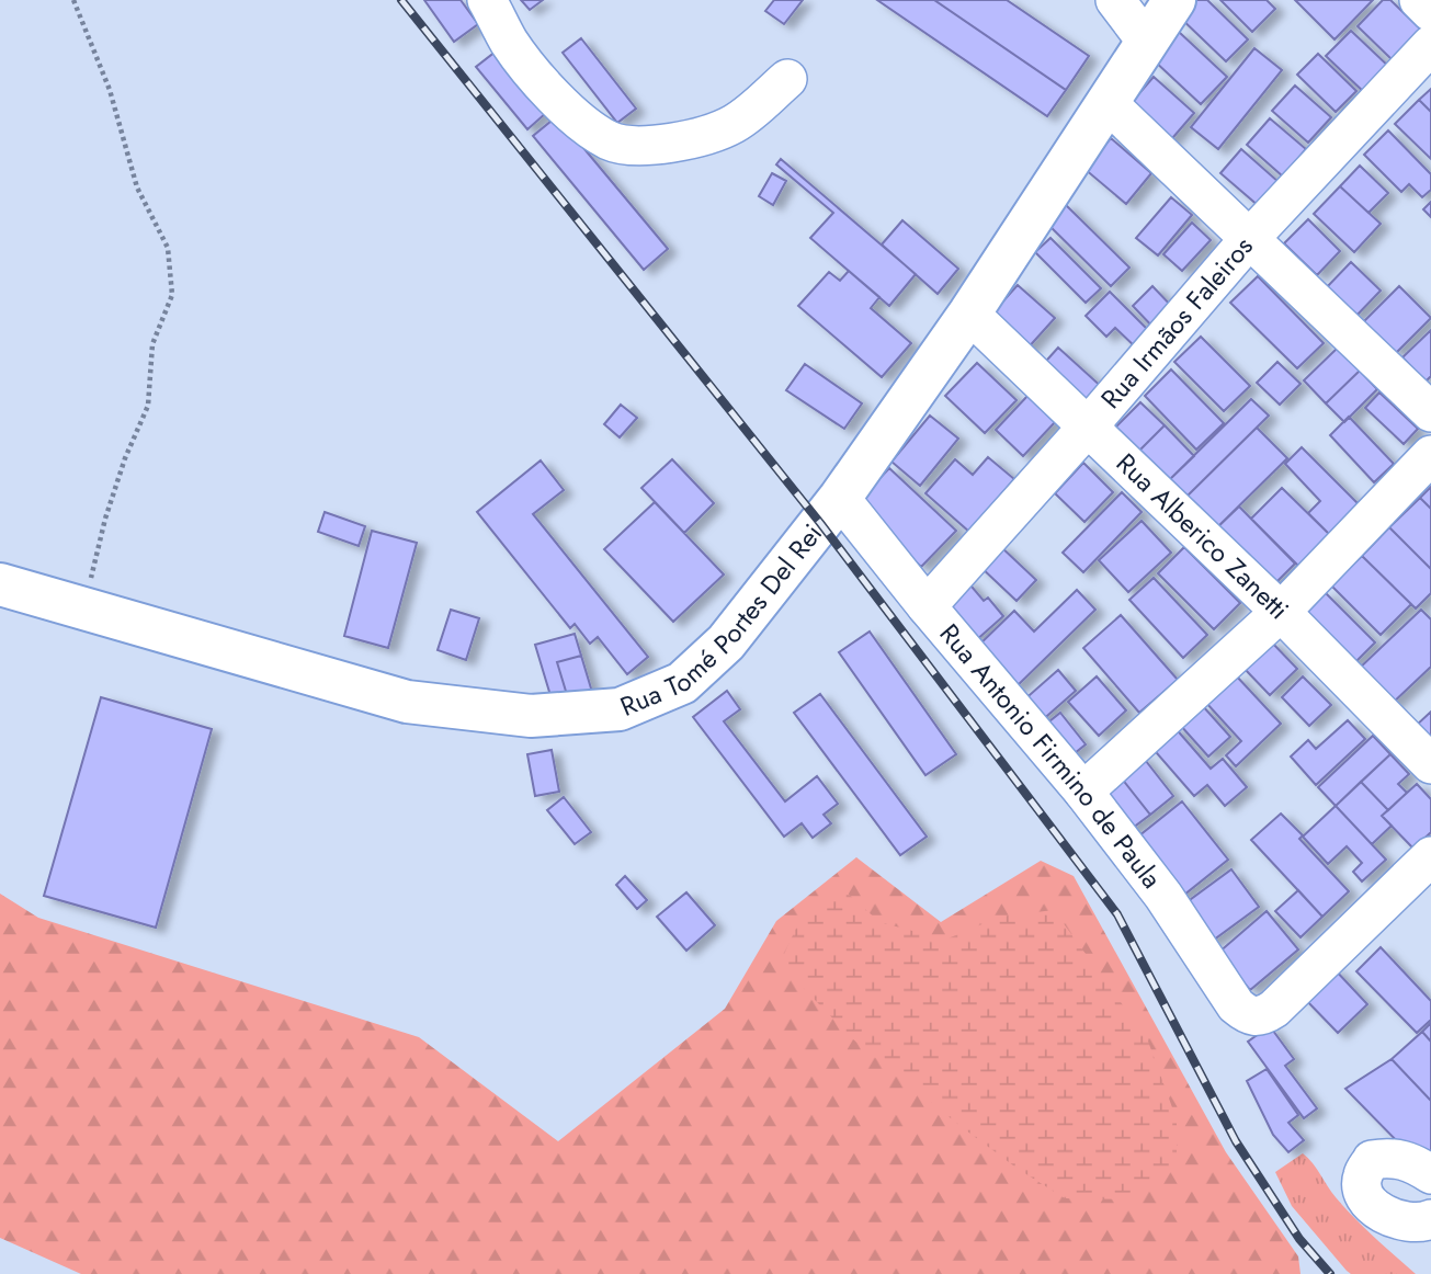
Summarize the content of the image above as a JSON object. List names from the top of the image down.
{
  "streets": {
    "main road": ["Rua Tomé Portes Del Rei"],
    "street": ["Rua Irmãos Faleiros", "Rua Alberico Zanetti", "Rua Antonio Firmino de Paula"]
  },
  "crossings": [
    ["Rua Irmãos Faleiros", "Rua Alberico Zanetti"],
    ["Rua Irmãos Faleiros", "Rua Antonio Firmino de Paula"],
    ["Rua Alberico Zanetti", "Rua Tomé Portes Del Rei"],
    ["Rua Tomé Portes Del Rei", "Rua Antonio Firmino de Paula"]
  ]
}
